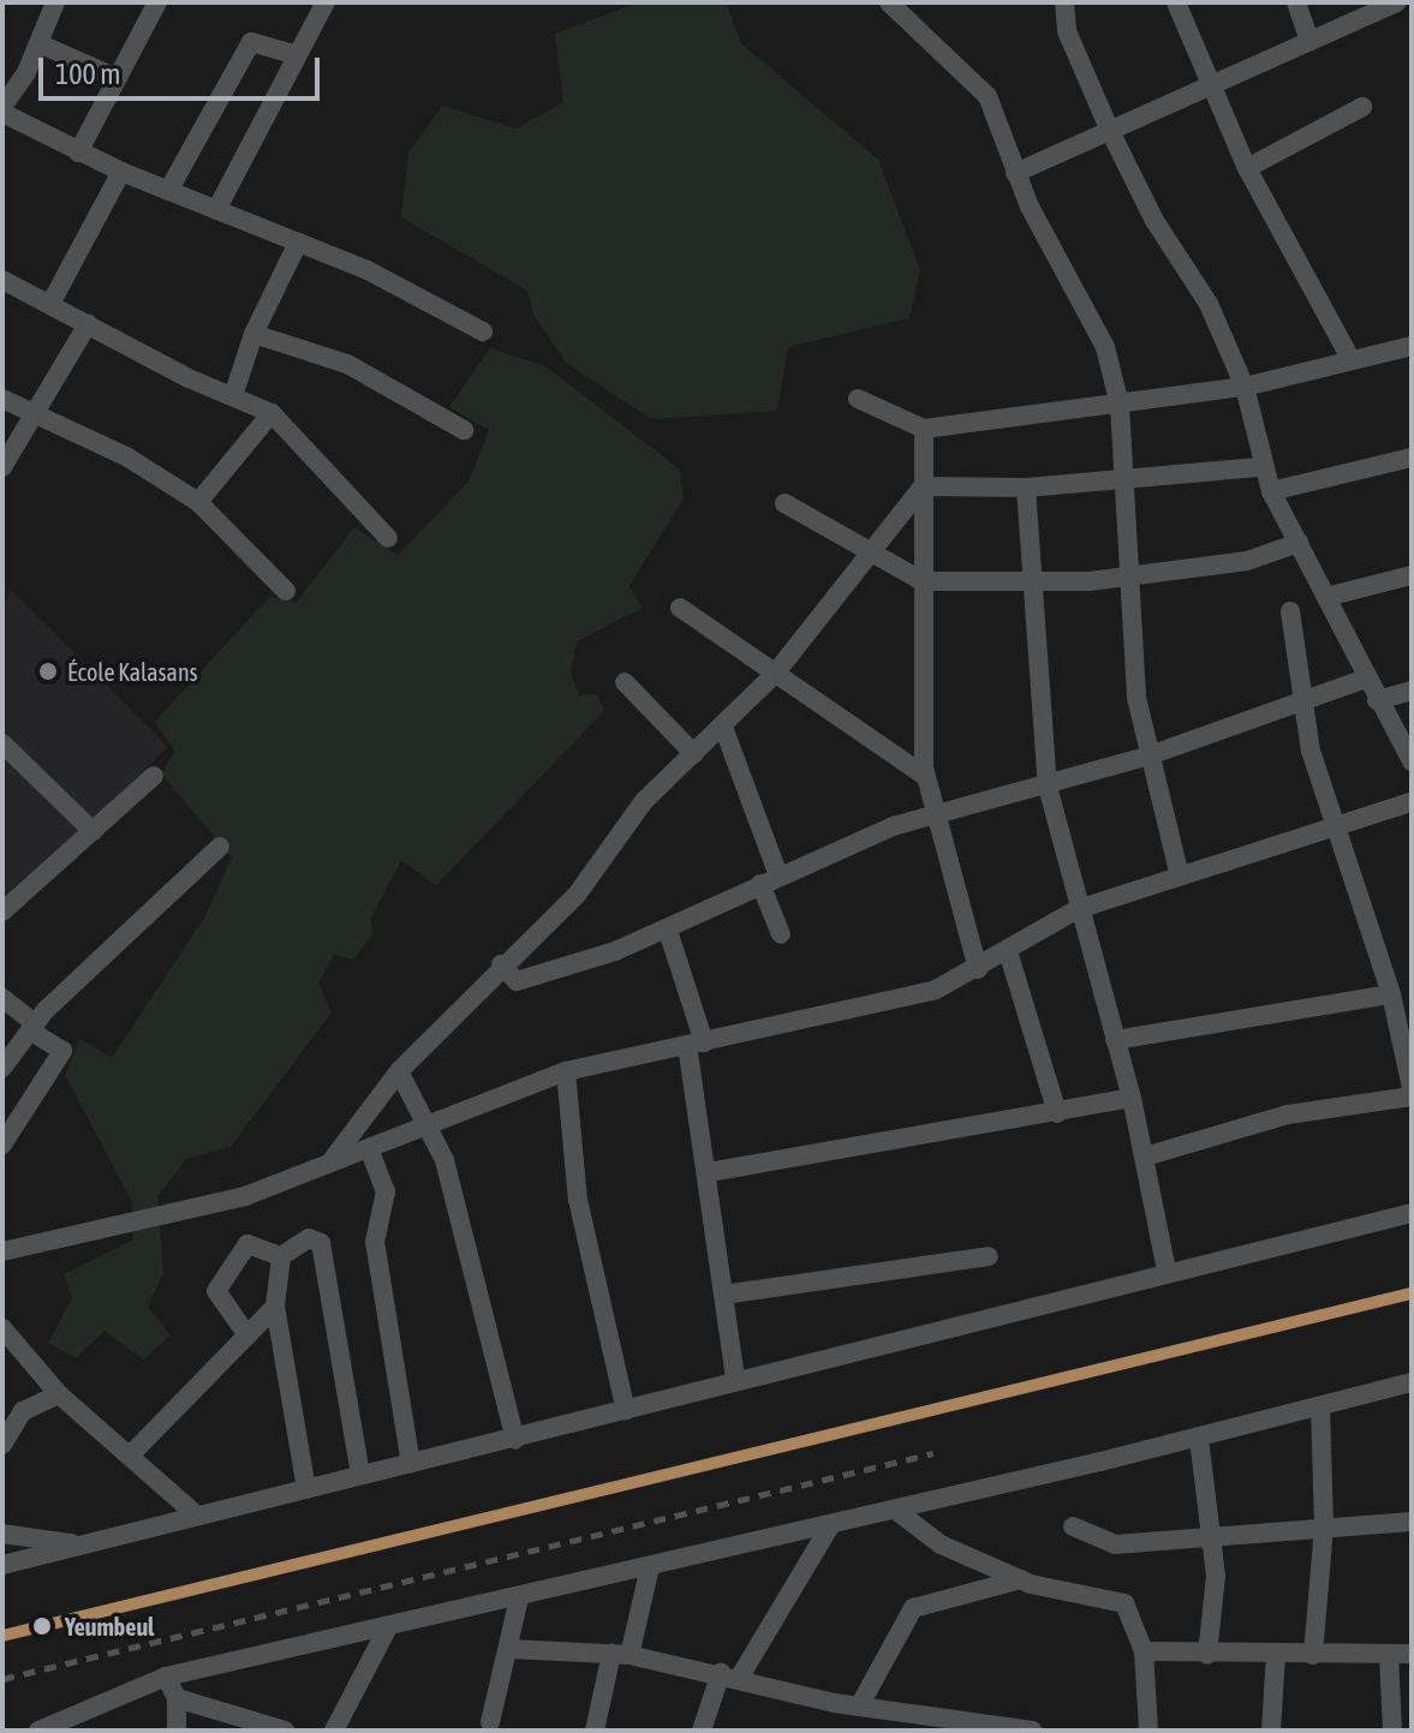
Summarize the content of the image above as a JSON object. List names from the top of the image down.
{
  "places": ["École Kalasans", "Yeumbeul"],
  "scale_bar": "100 m"
}
